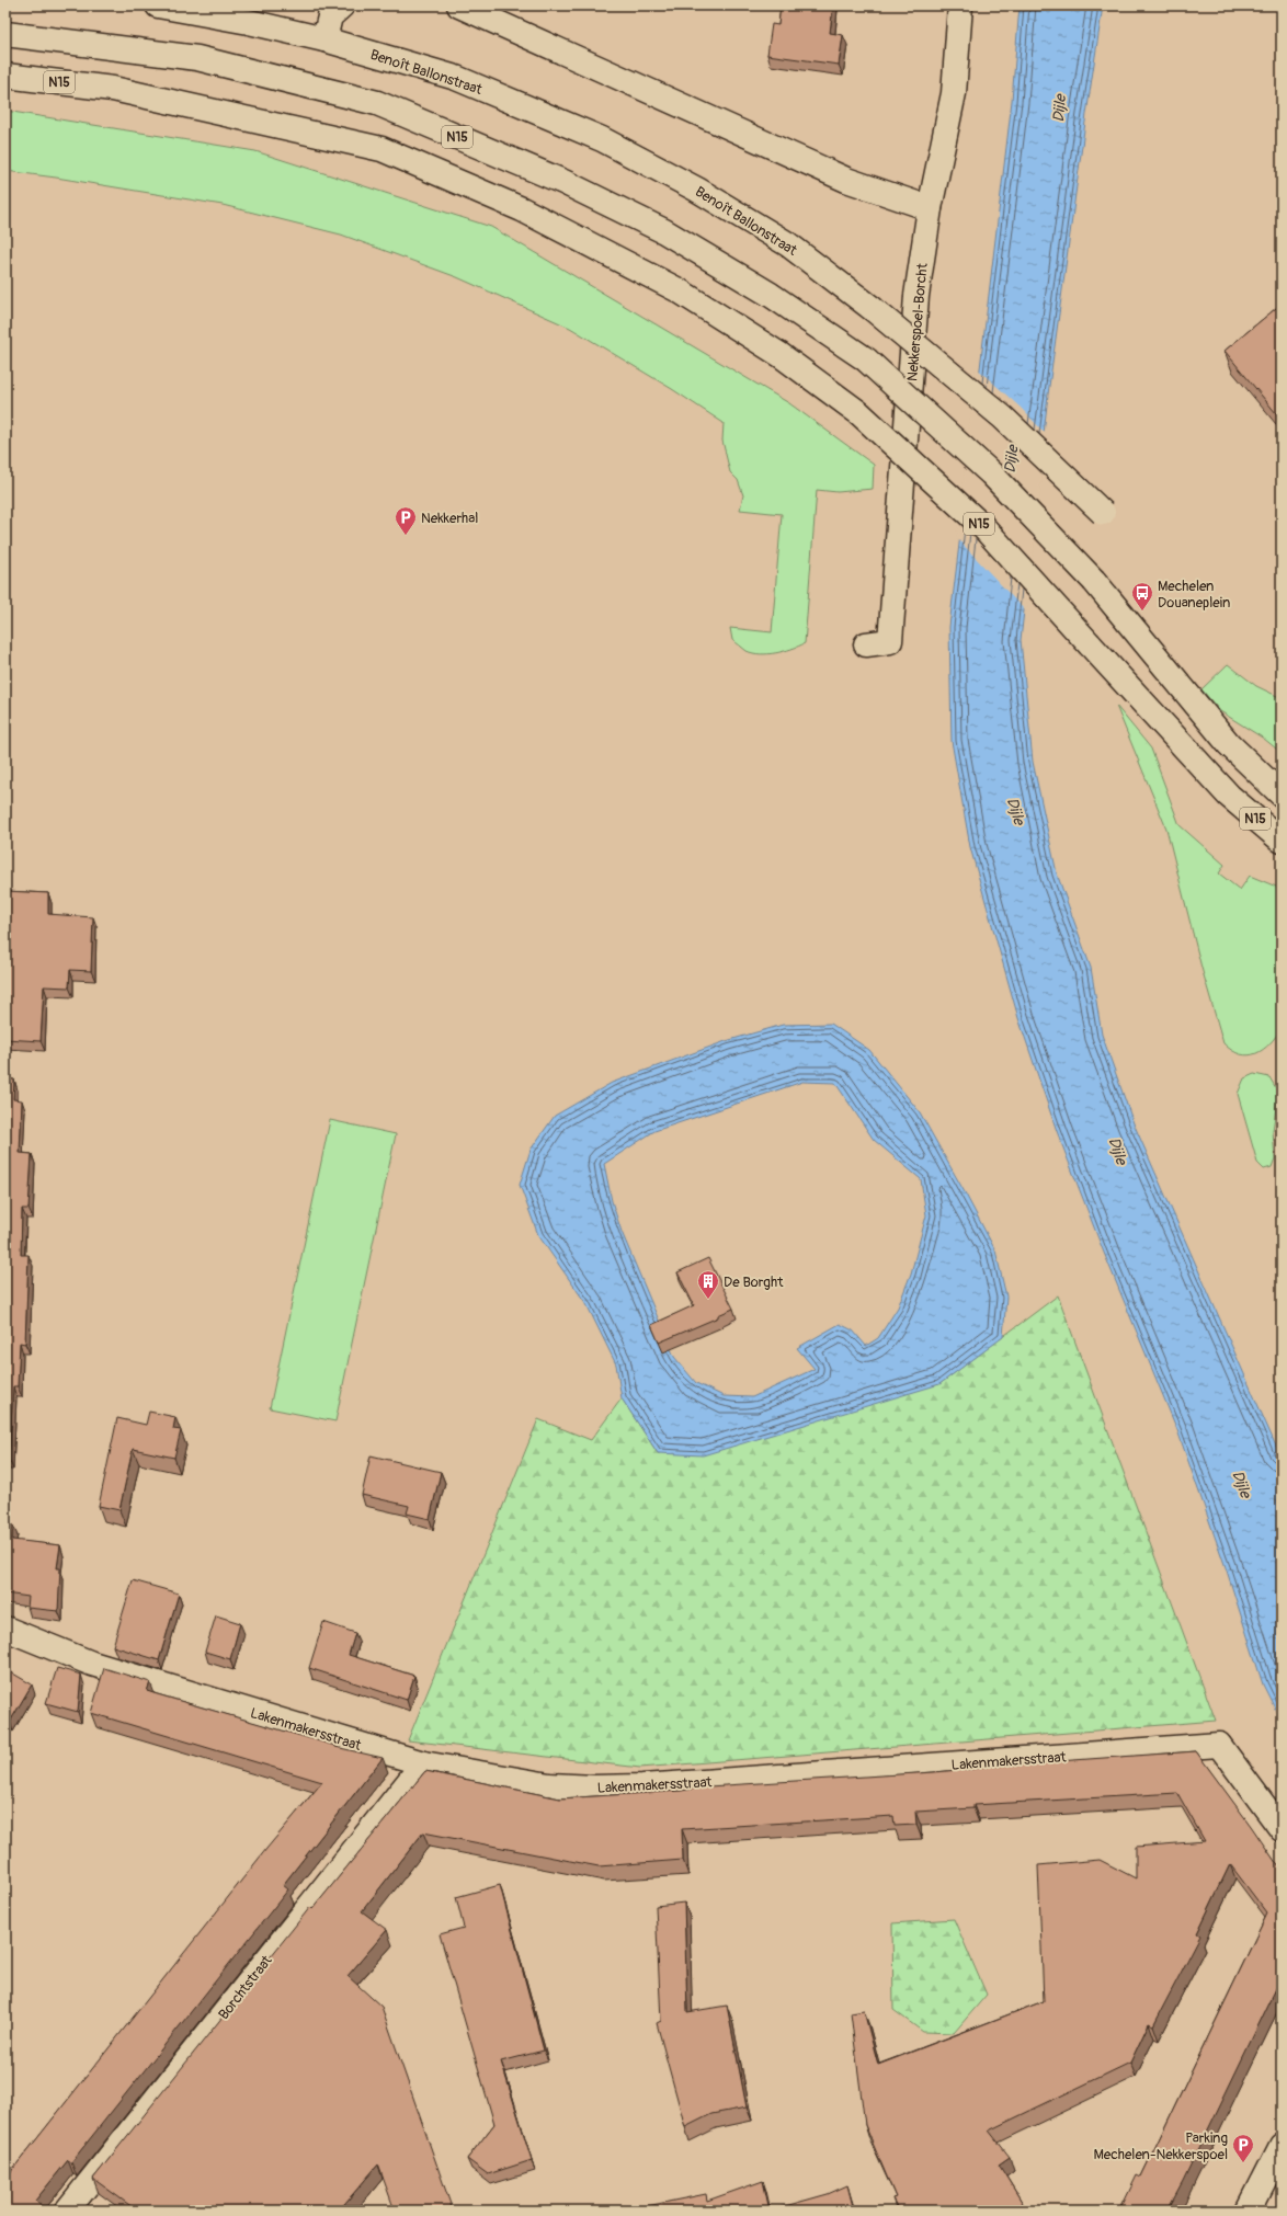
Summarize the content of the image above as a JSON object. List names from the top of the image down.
{
  "streets": {
    "street": [
      "Benoît Ballonstraat",
      "N15",
      "Nekkerspoel-Borcht",
      "Lakenmakersstraat",
      "Borchtstraat"
    ]
  },
  "crossings": [
    ["Lakenmakersstraat", "Borchtstraat"]
  ],
  "water": ["Dijle"],
  "places": {
    "parking": ["Nekkerhal", "Parking Mechelen-Nekkerspoel"],
    "bus stop": ["Mechelen Douaneplein"],
    "building": ["De Borght"]
  }
}
